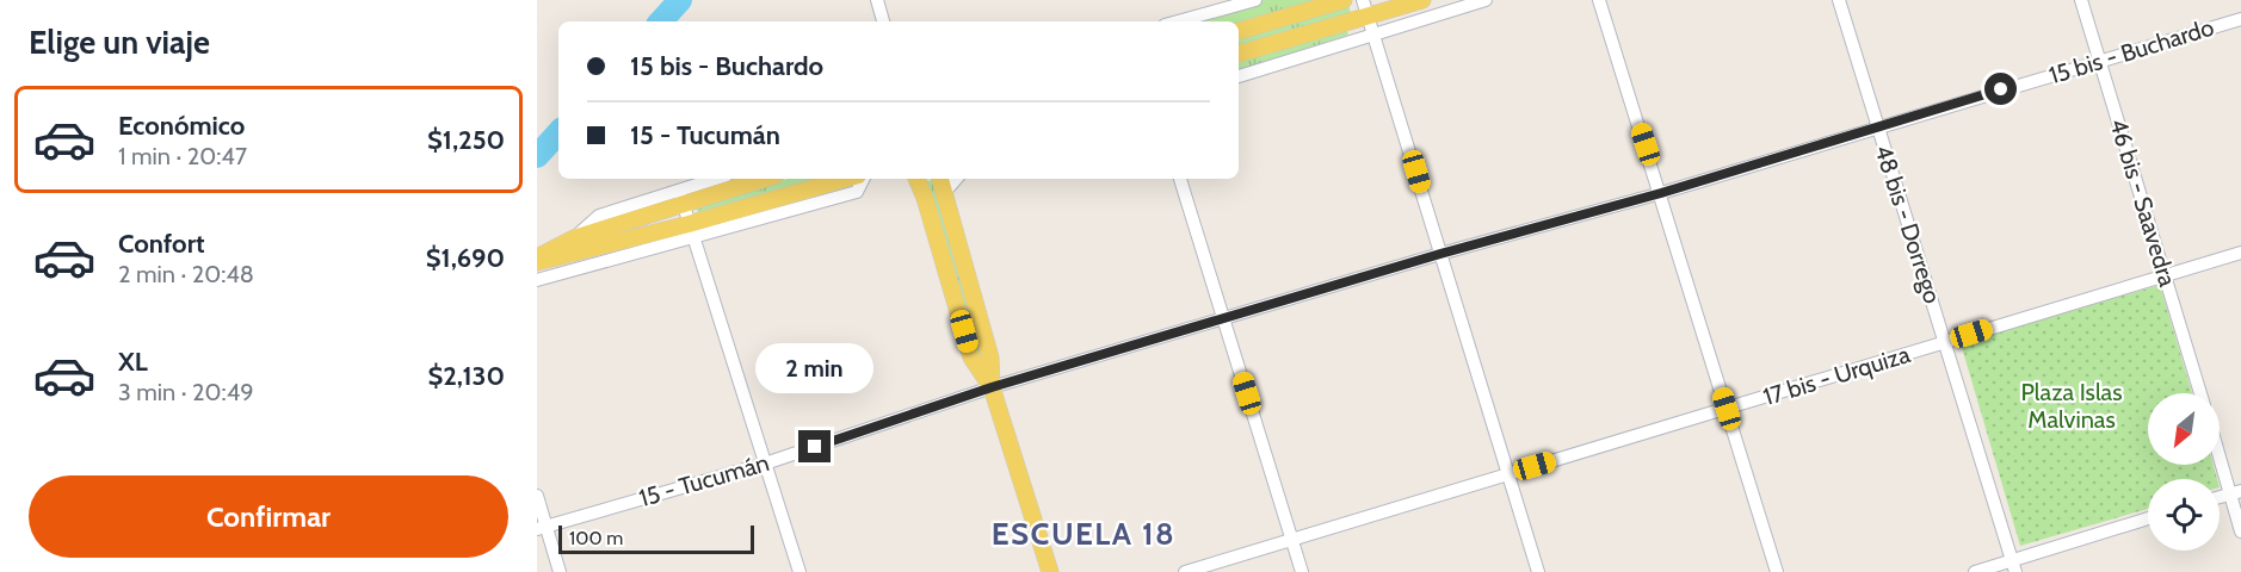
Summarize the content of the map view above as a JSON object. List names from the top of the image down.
{
  "streets": {
    "street": [
      "15 bis - Buchardo",
      "46 bis - Saavedra",
      "48 bis - Dorrego",
      "17 bis - Urquiza",
      "15 - Tucumán"
    ]
  },
  "crossings": [
    ["15 bis - Buchardo", "46 bis - Saavedra"],
    ["15 bis - Buchardo", "48 bis - Dorrego"],
    ["15 bis - Buchardo", "15 - Tucumán"],
    ["46 bis - Saavedra", "17 bis - Urquiza"],
    ["48 bis - Dorrego", "17 bis - Urquiza"]
  ],
  "districts": ["ESCUELA 18"],
  "parks": ["Plaza Islas Malvinas"],
  "scale_bar": "100 m",
  "north": "bottom left",
  "page": {
    "heading": "Elige un viaje",
    "banner": ["15 bis - Buchardo", "15 - Tucumán"],
    "list": [
      {
        "name": "Económico",
        "note": "1 min · 20:47",
        "value": "$1,250"
      },
      {
        "name": "Confort",
        "note": "2 min · 20:48",
        "value": "$1,690"
      },
      {
        "name": "XL",
        "note": "3 min · 20:49",
        "value": "$2,130"
      }
    ],
    "bubble": "2 min",
    "buttons": "Confirmar",
    "scale": "100 m"
  }
}
